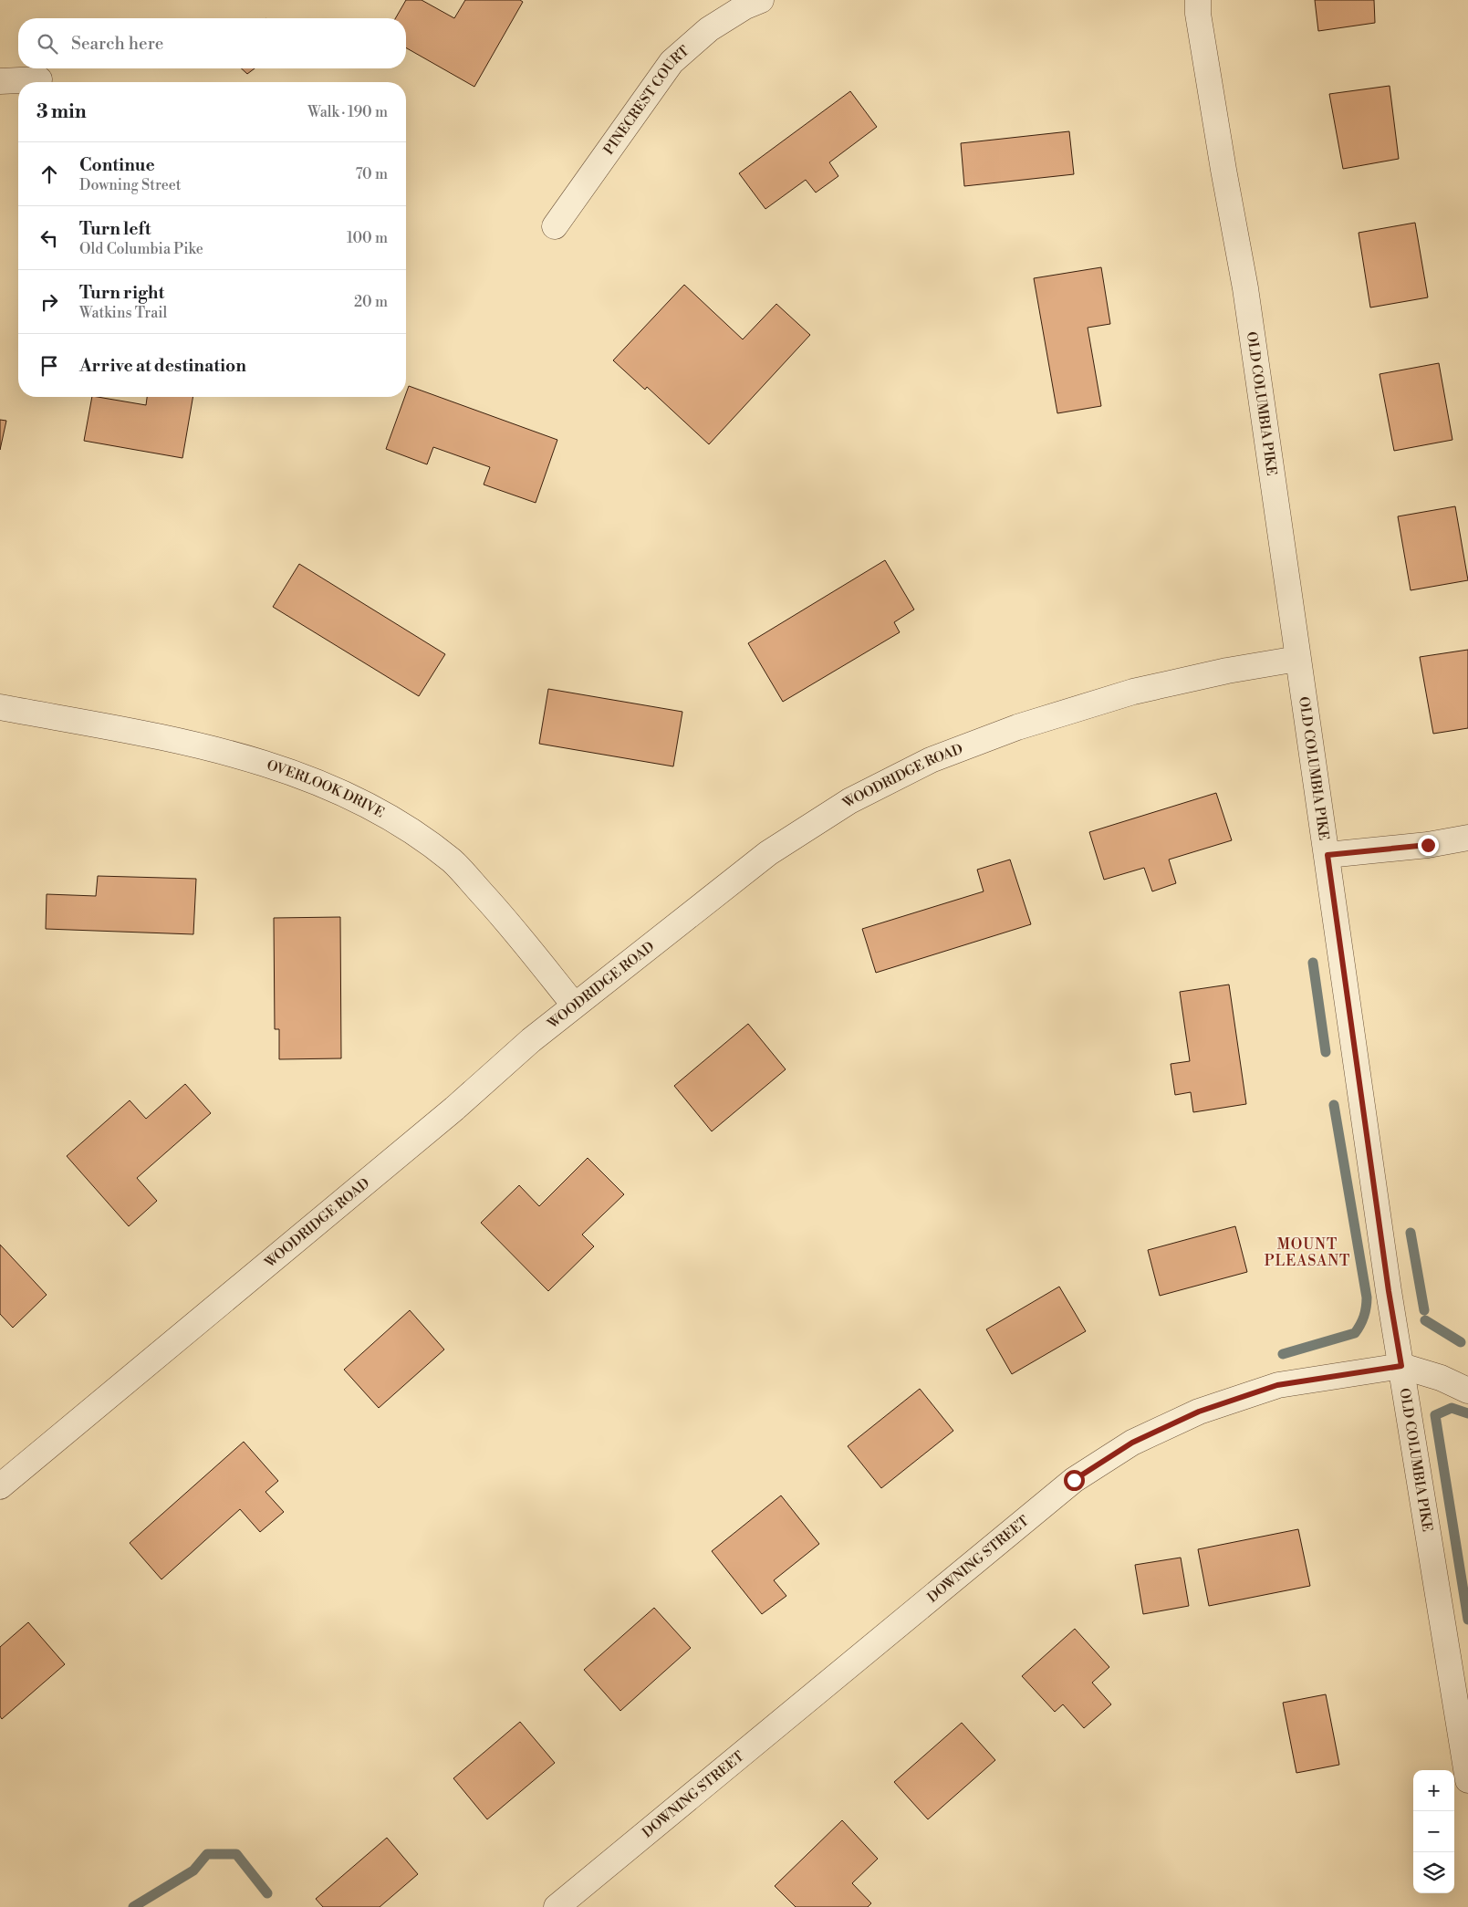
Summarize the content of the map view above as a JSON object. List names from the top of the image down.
{
  "streets": {
    "street": [
      "PINECREST COURT",
      "OLD COLUMBIA PIKE",
      "WOODRIDGE ROAD",
      "OVERLOOK DRIVE",
      "DOWNING STREET"
    ]
  },
  "crossings": [
    ["OLD COLUMBIA PIKE", "WOODRIDGE ROAD"],
    ["OLD COLUMBIA PIKE", "DOWNING STREET"],
    ["WOODRIDGE ROAD", "OVERLOOK DRIVE"]
  ],
  "districts": ["MOUNT PLEASANT"],
  "page": {
    "search": "Search here",
    "heading": ["3 min", "Walk · 190 m"],
    "list": [
      ["Continue", "Downing Street", "70 m"],
      ["Turn left", "Old Columbia Pike", "100 m"],
      ["Turn right", "Watkins Trail", "20 m"],
      "Arrive at destination"
    ],
    "map_buttons": ["+", "−"]
  }
}
